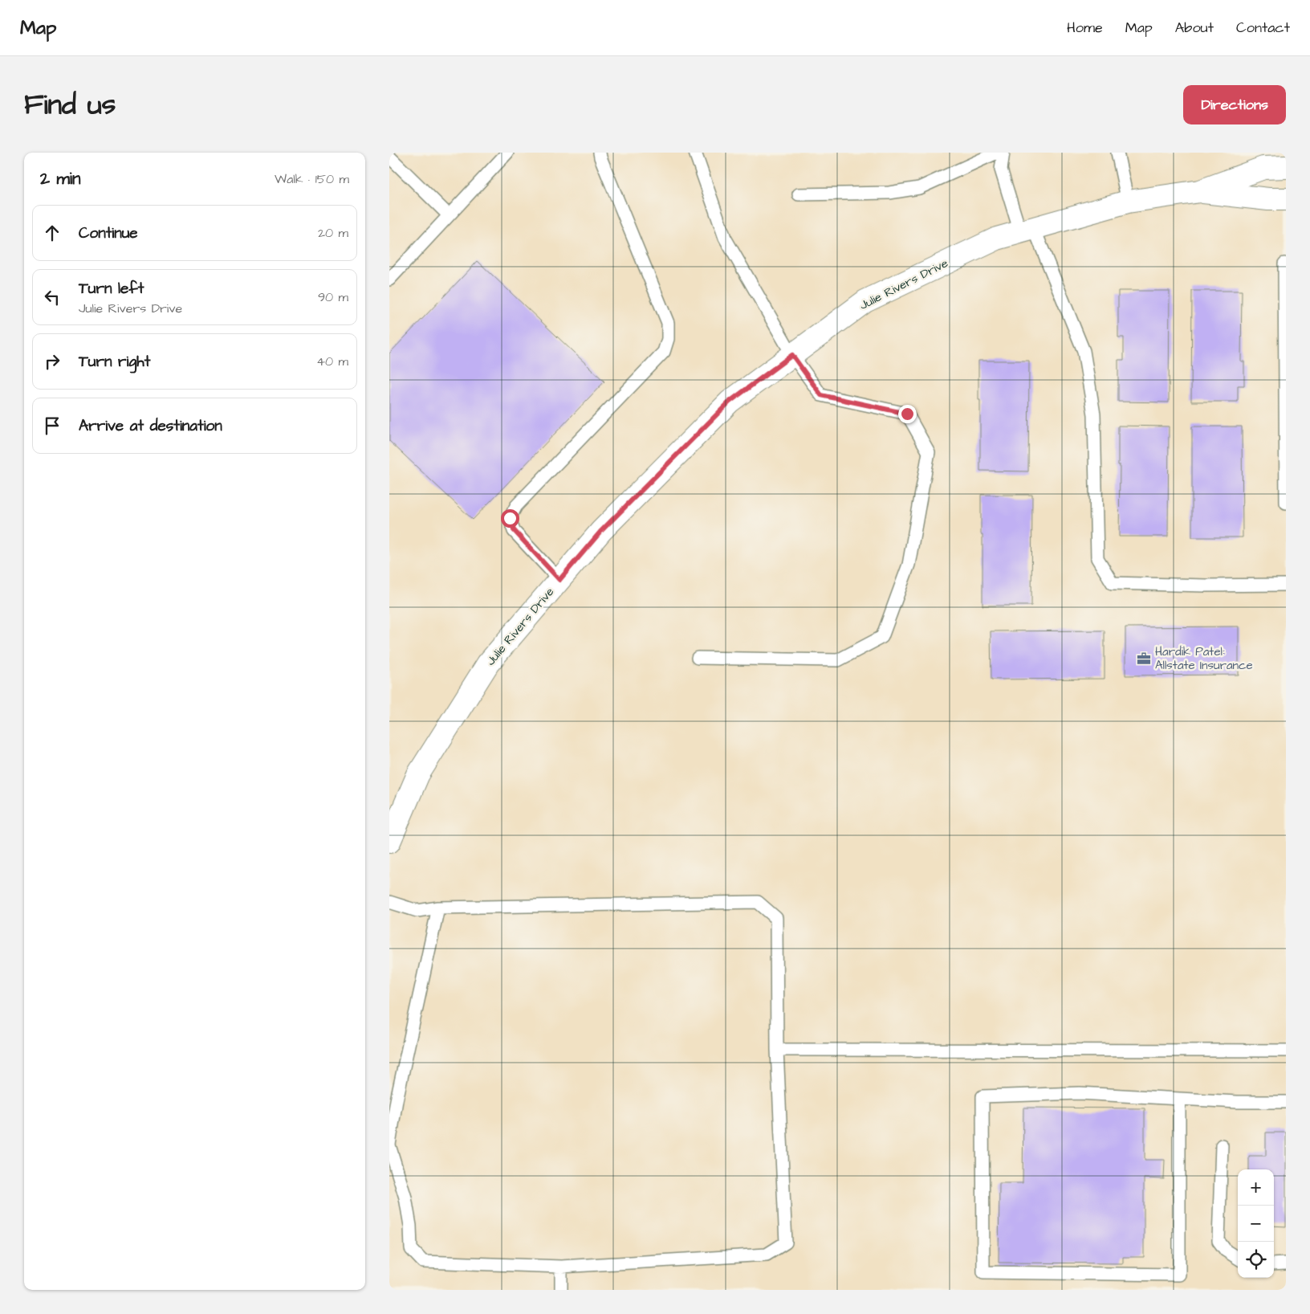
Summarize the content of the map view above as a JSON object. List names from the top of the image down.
{
  "streets": {
    "street": ["Julie Rivers Drive"]
  },
  "places": {
    "office": ["Hardik Patel: Allstate Insurance"]
  },
  "page": {
    "header": "Map",
    "nav": [
      "Home",
      "Map",
      "About",
      "Contact"
    ],
    "title": "Find us",
    "buttons": "Directions",
    "heading": ["2 min", "Walk · 150 m"],
    "list": [
      ["Continue", "20 m"],
      ["Turn left", "Julie Rivers Drive", "90 m"],
      ["Turn right", "40 m"],
      "Arrive at destination"
    ],
    "map_buttons": ["+", "−"]
  }
}
